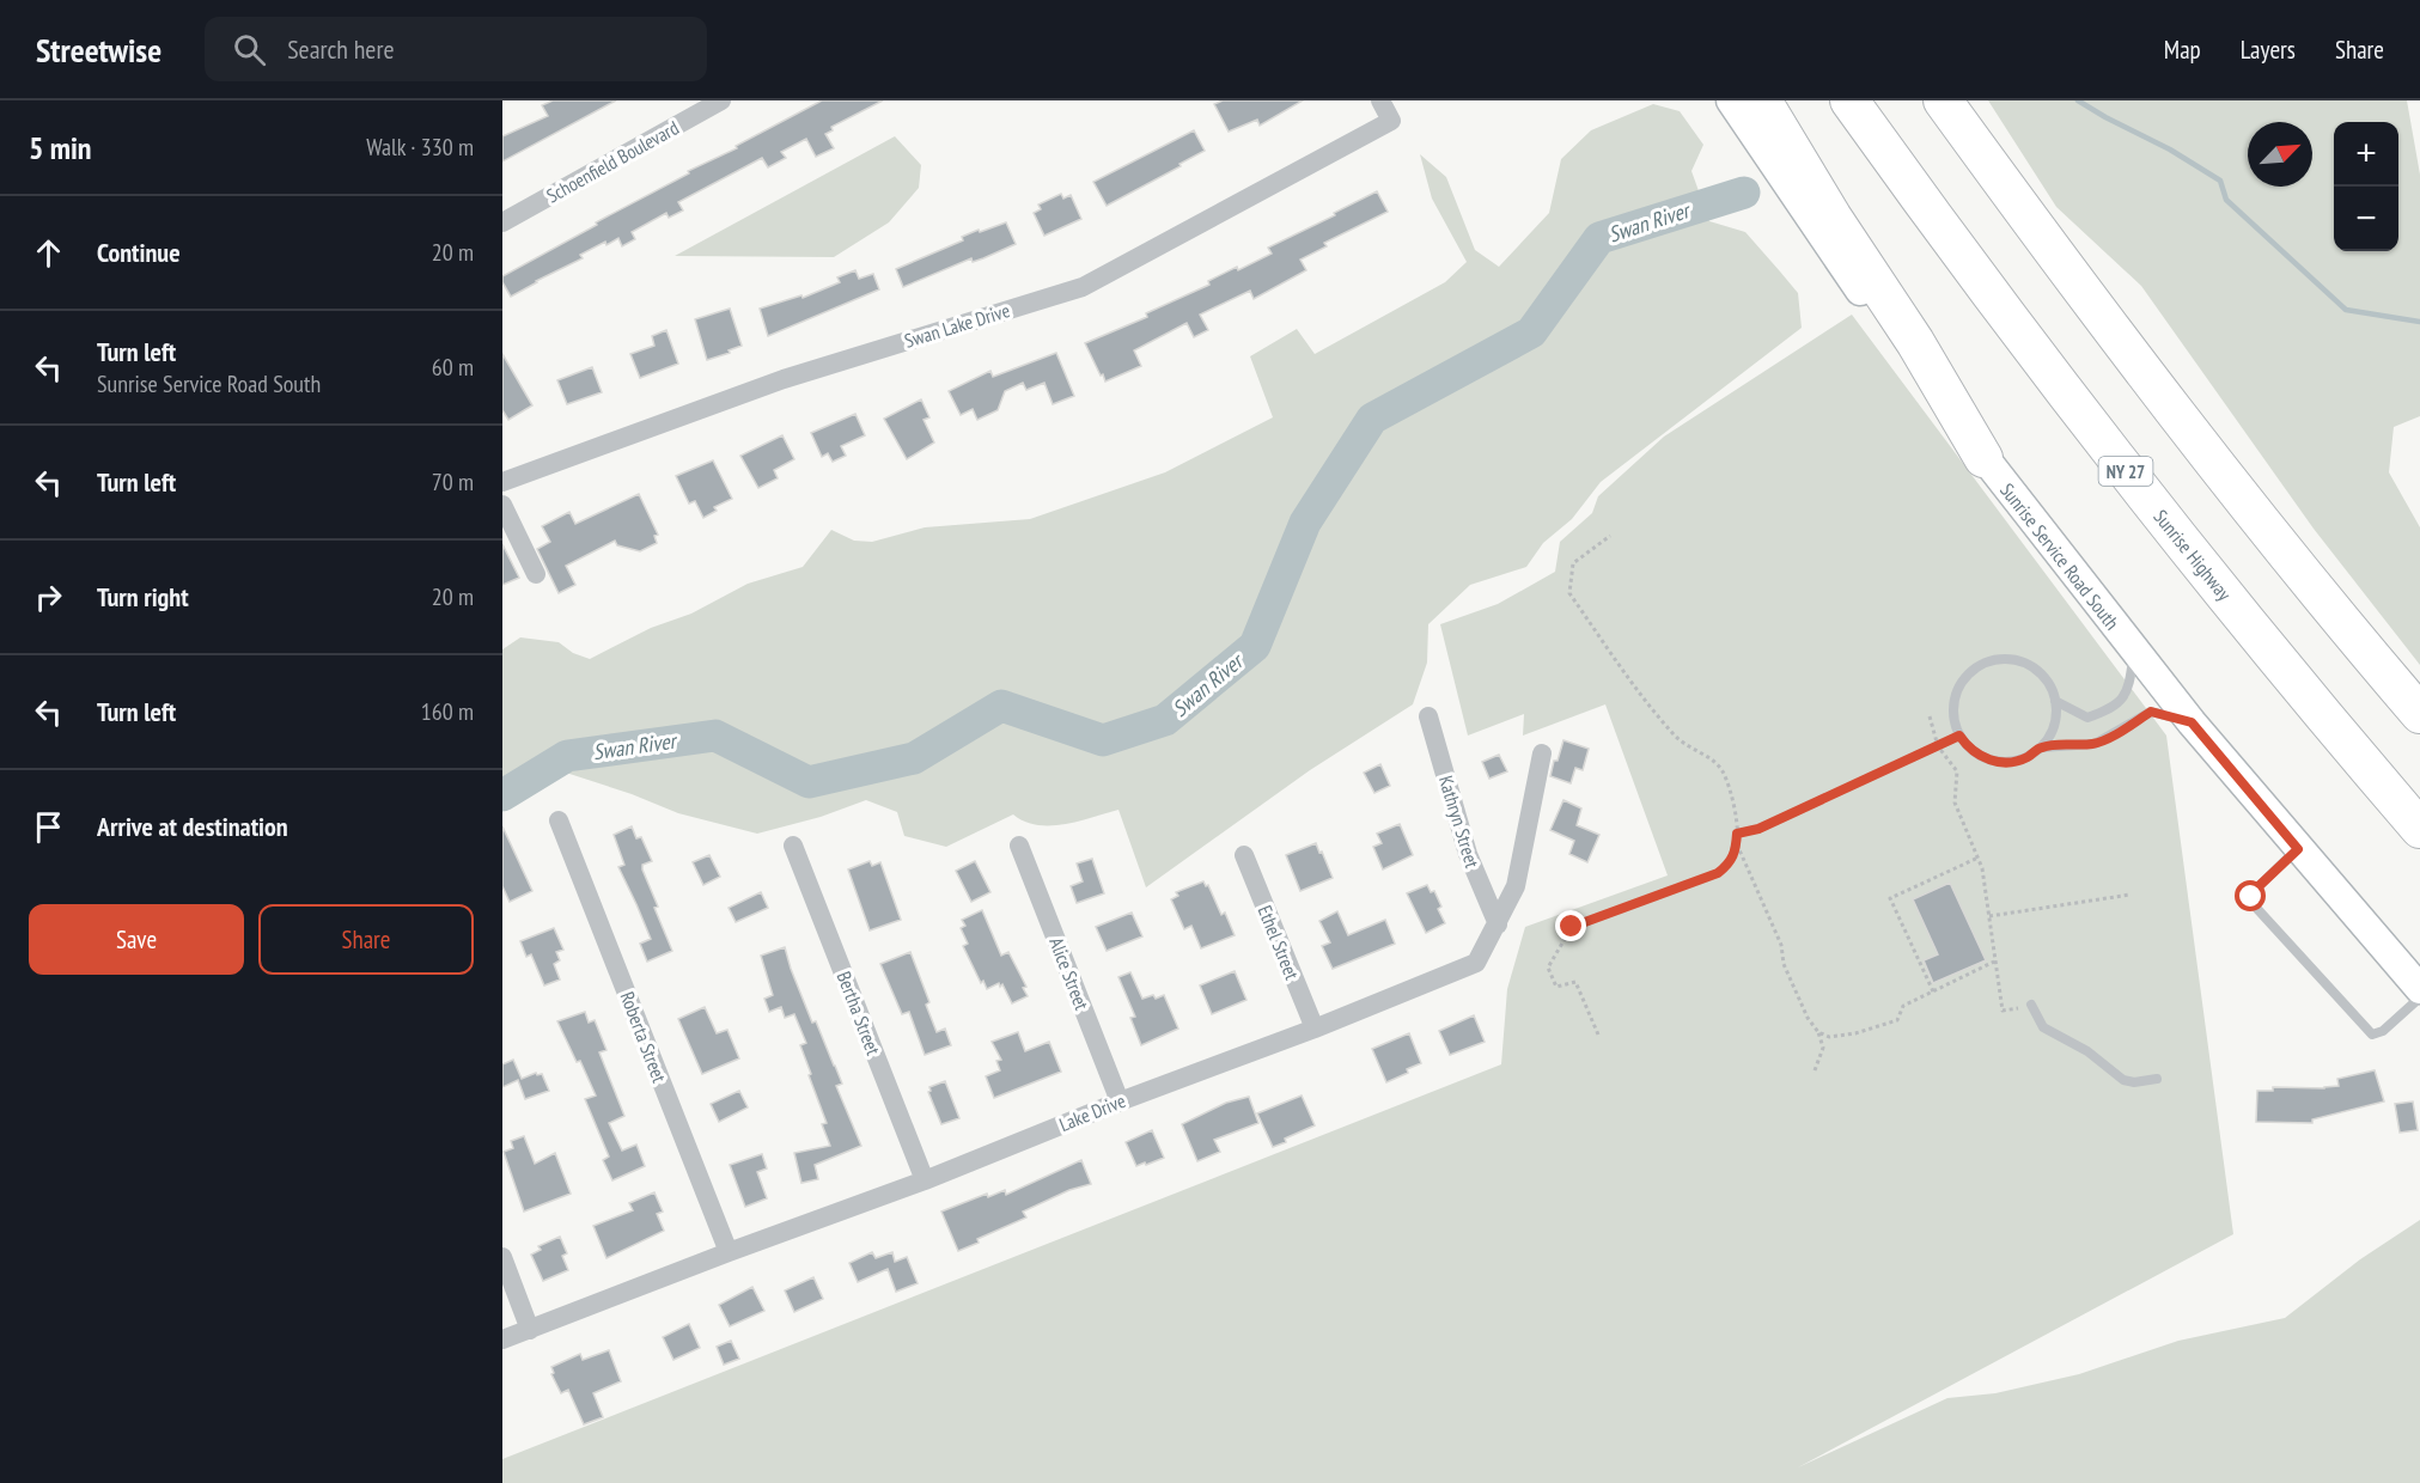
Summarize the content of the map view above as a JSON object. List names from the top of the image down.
{
  "streets": {
    "highway": ["NY 27", "Sunrise Highway"],
    "main road": ["Sunrise Service Road South"],
    "street": [
      "Schoenfield Boulevard",
      "Swan Lake Drive",
      "Kathryn Street",
      "Ethel Street",
      "Alice Street",
      "Bertha Street",
      "Roberta Street",
      "Lake Drive"
    ]
  },
  "crossings": [
    ["Kathryn Street", "Lake Drive"],
    ["Ethel Street", "Lake Drive"],
    ["Alice Street", "Lake Drive"],
    ["Bertha Street", "Lake Drive"],
    ["Roberta Street", "Lake Drive"]
  ],
  "water": ["Swan River"],
  "north": "top right",
  "page": {
    "header": "Streetwise",
    "search": "Search here",
    "nav": ["Map", "Layers", "Share"],
    "heading": ["5 min", "Walk · 330 m"],
    "map_buttons": ["+", "−"],
    "list": [
      ["Continue", "20 m"],
      ["Turn left", "Sunrise Service Road South", "60 m"],
      ["Turn left", "70 m"],
      ["Turn right", "20 m"],
      ["Turn left", "160 m"],
      "Arrive at destination"
    ],
    "buttons": ["Save", "Share"]
  }
}
